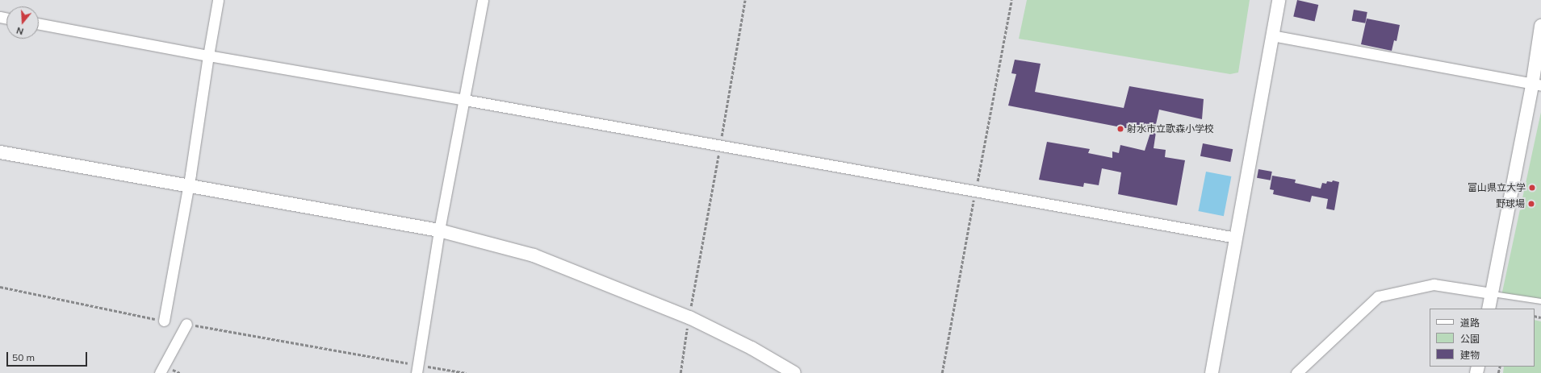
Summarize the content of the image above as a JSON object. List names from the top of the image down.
{
  "places": ["射水市立歌森小学校", "富山県立大学", "野球場"],
  "legend": ["道路", "公園", "建物"],
  "scale_bar": "50 m",
  "north": "bottom"
}
